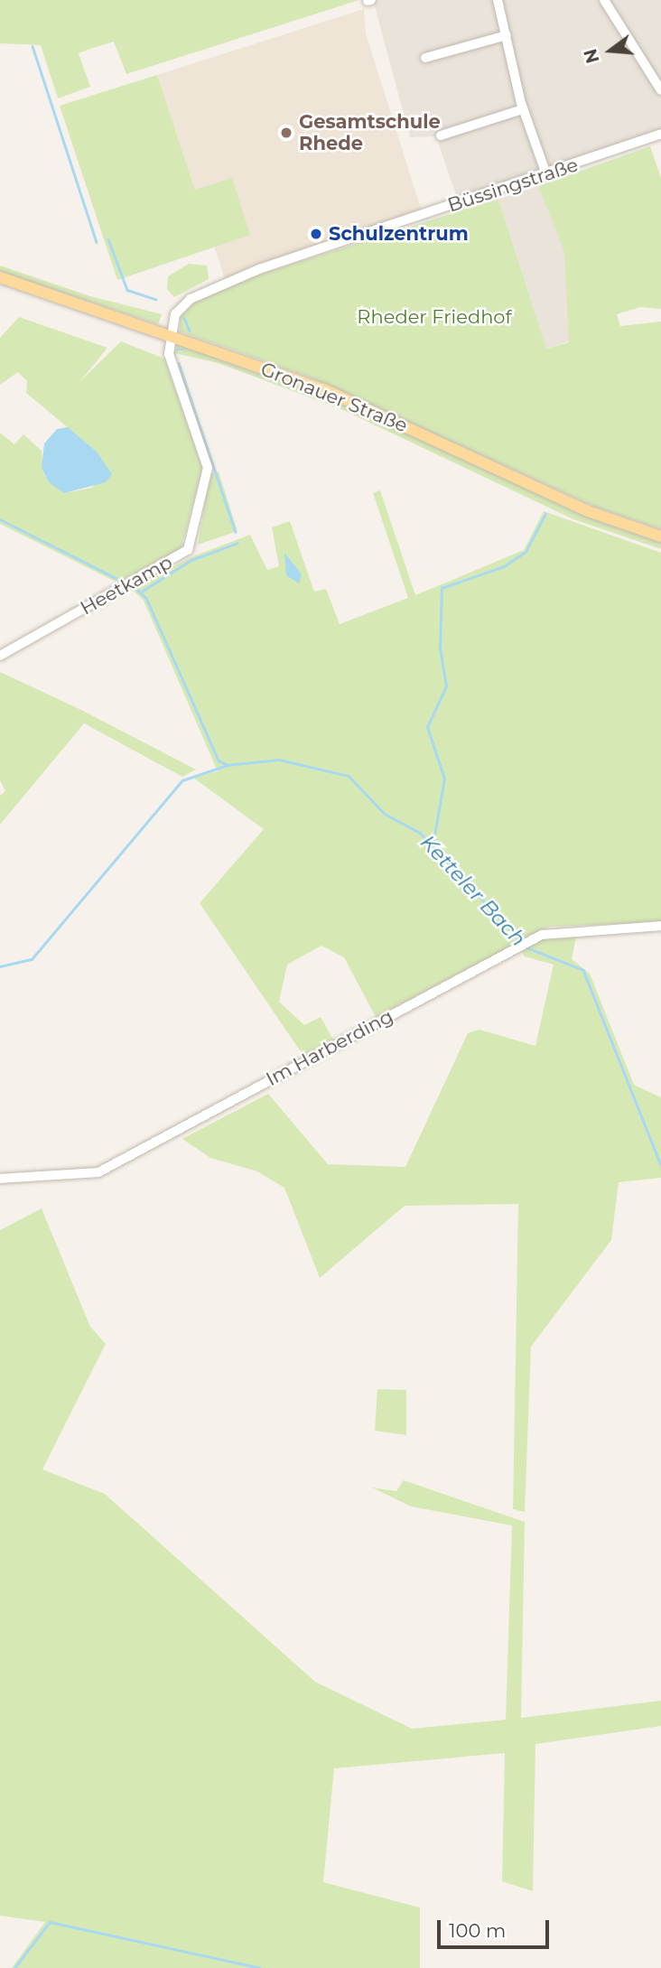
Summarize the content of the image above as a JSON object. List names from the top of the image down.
{
  "streets": {
    "main road": ["Gronauer Straße"],
    "street": ["Büssingstraße", "Heetkamp", "Im Harberding"]
  },
  "crossings": [
    ["Büssingstraße", "Gronauer Straße"],
    ["Büssingstraße", "Heetkamp"],
    ["Gronauer Straße", "Heetkamp"]
  ],
  "water": ["Ketteler Bach"],
  "parks": ["Rheder Friedhof"],
  "places": ["Gesamtschule Rhede", "Schulzentrum"],
  "scale_bar": "100 m",
  "north": "left"
}
